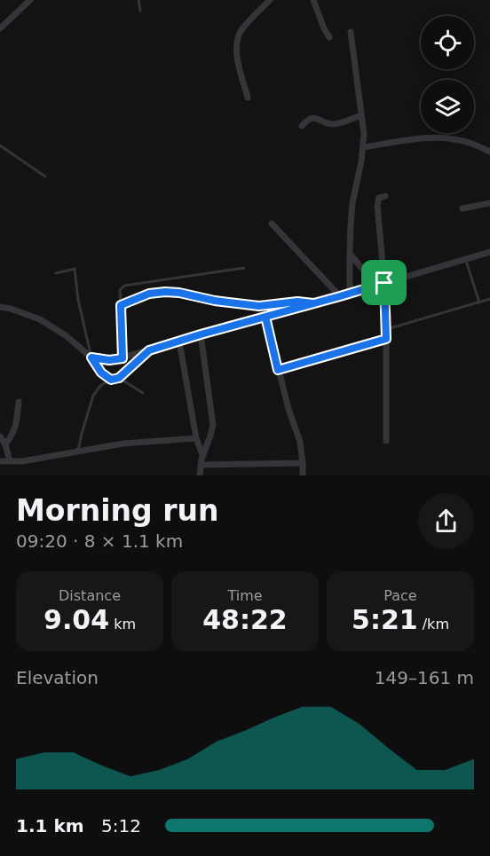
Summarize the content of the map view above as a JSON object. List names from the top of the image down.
{
  "page": {
    "heading": ["Morning run", "09:20 · 8 × 1.1 km"],
    "stats": [
      ["Distance", "9.04 km"],
      ["Time", "48:22"],
      ["Pace", "5:21 /km"]
    ],
    "chart": ["Elevation", "149–161 m"],
    "list": [
      {
        "name": "1.1 km",
        "note": "5:12"
      }
    ]
  }
}
